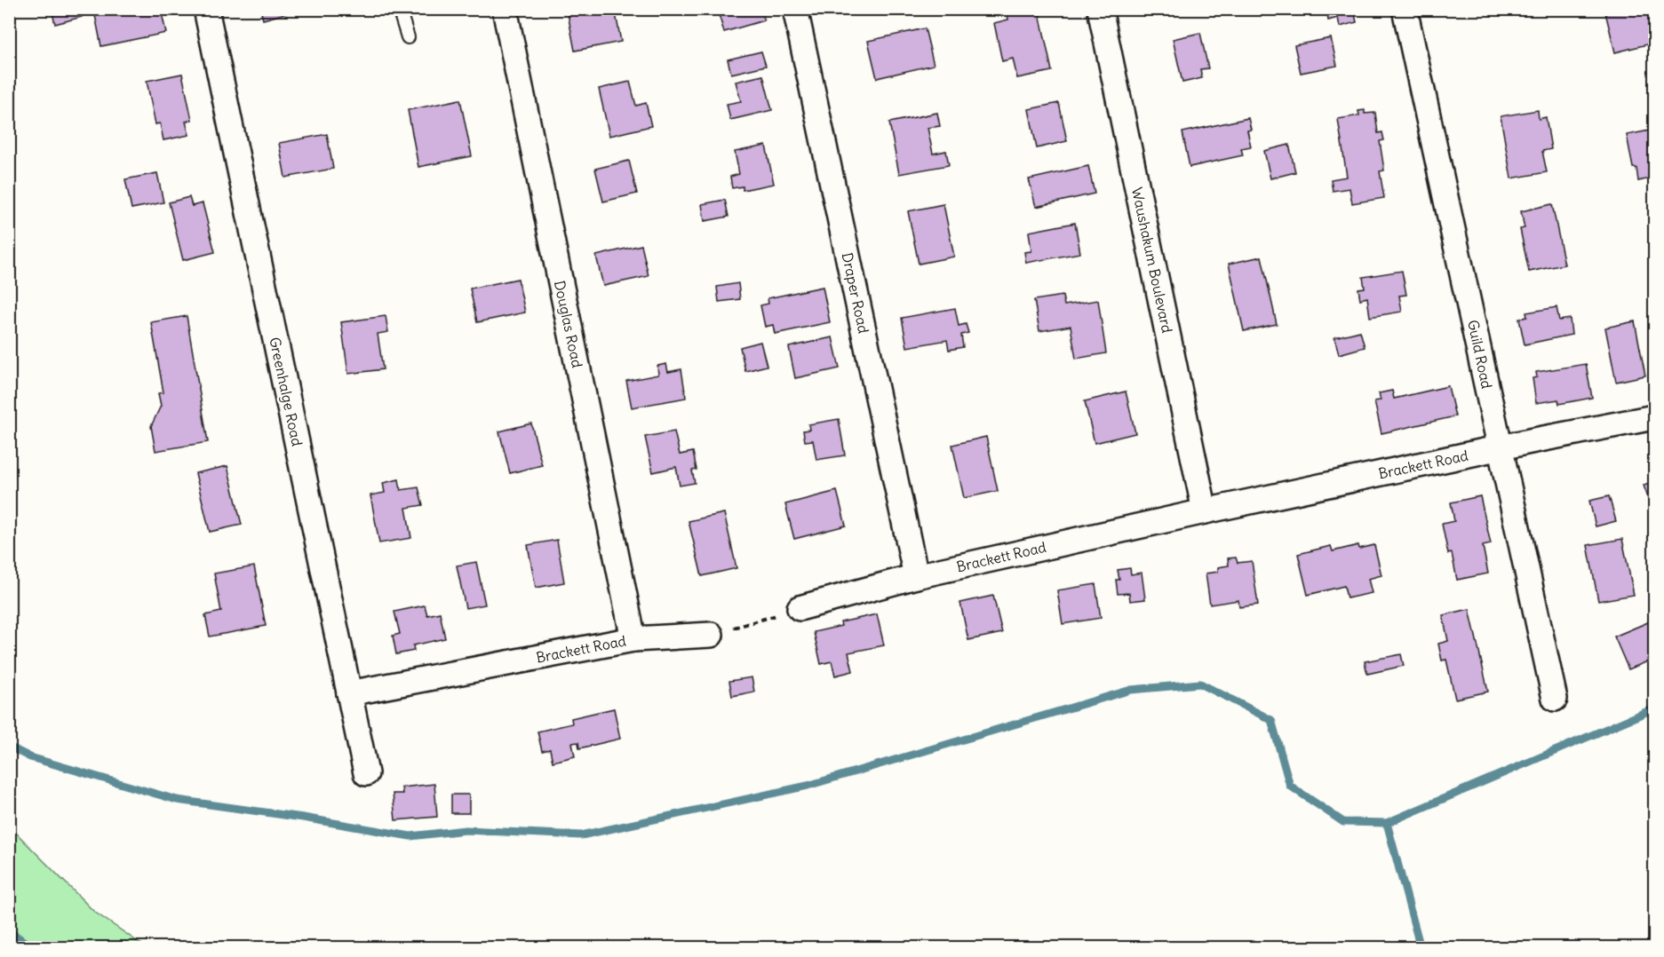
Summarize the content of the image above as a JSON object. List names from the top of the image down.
{
  "streets": {
    "street": [
      "Waushakum Boulevard",
      "Draper Road",
      "Douglas Road",
      "Guild Road",
      "Greenhalge Road",
      "Brackett Road"
    ]
  },
  "crossings": [
    ["Waushakum Boulevard", "Brackett Road"],
    ["Draper Road", "Brackett Road"],
    ["Douglas Road", "Brackett Road"],
    ["Guild Road", "Brackett Road"],
    ["Greenhalge Road", "Brackett Road"]
  ]
}
